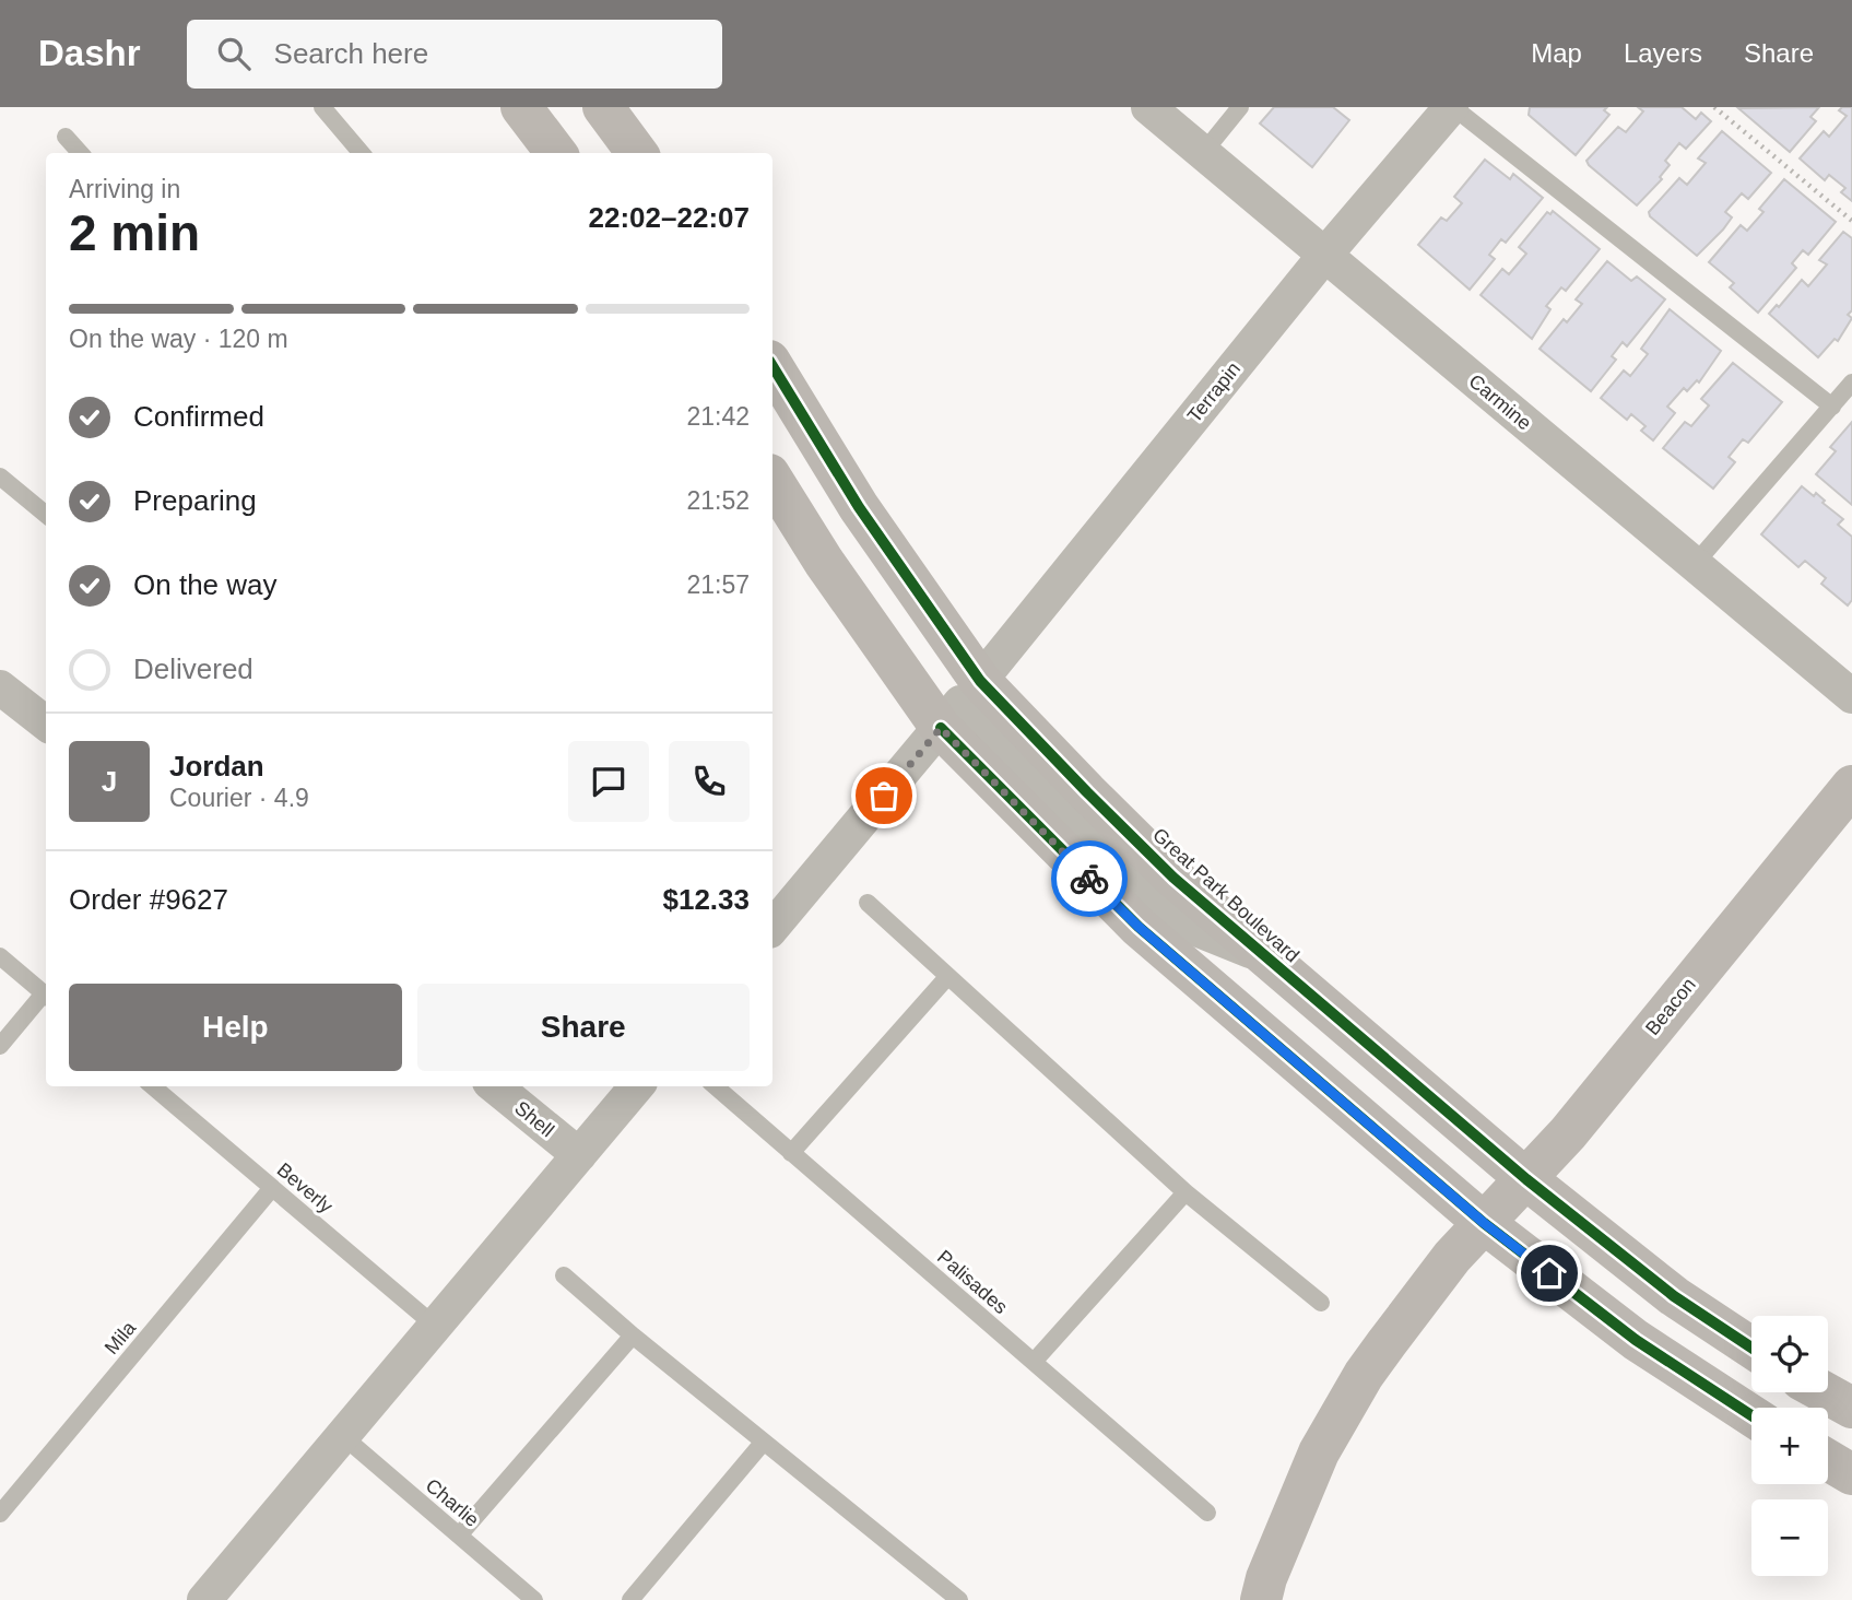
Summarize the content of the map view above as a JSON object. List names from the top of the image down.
{
  "streets": {
    "main road": ["Great Park Boulevard", "Beacon"],
    "street": ["Terrapin", "Carmine", "Shell"],
    "lane": [
      "Beverly",
      "Palisades",
      "Mila",
      "Charlie"
    ]
  },
  "crossings": [
    ["Terrapin", "Carmine"],
    ["Terrapin", "Great Park Boulevard"],
    ["Great Park Boulevard", "Beacon"],
    ["Beverly", "Mila"]
  ],
  "page": {
    "header": "Dashr",
    "search": "Search here",
    "nav": ["Map", "Layers", "Share"],
    "heading": ["2 min", "Arriving in", "22:02–22:07"],
    "panel": [
      "Jordan",
      "Courier · 4.9",
      "Order #9627",
      "$12.33"
    ],
    "bar": "On the way · 120 m",
    "list": [
      ["Confirmed", "21:42"],
      ["Preparing", "21:52"],
      ["On the way", "21:57"],
      "Delivered"
    ],
    "round": "J",
    "buttons": ["Help", "Share"],
    "map_buttons": ["+", "−"]
  }
}
